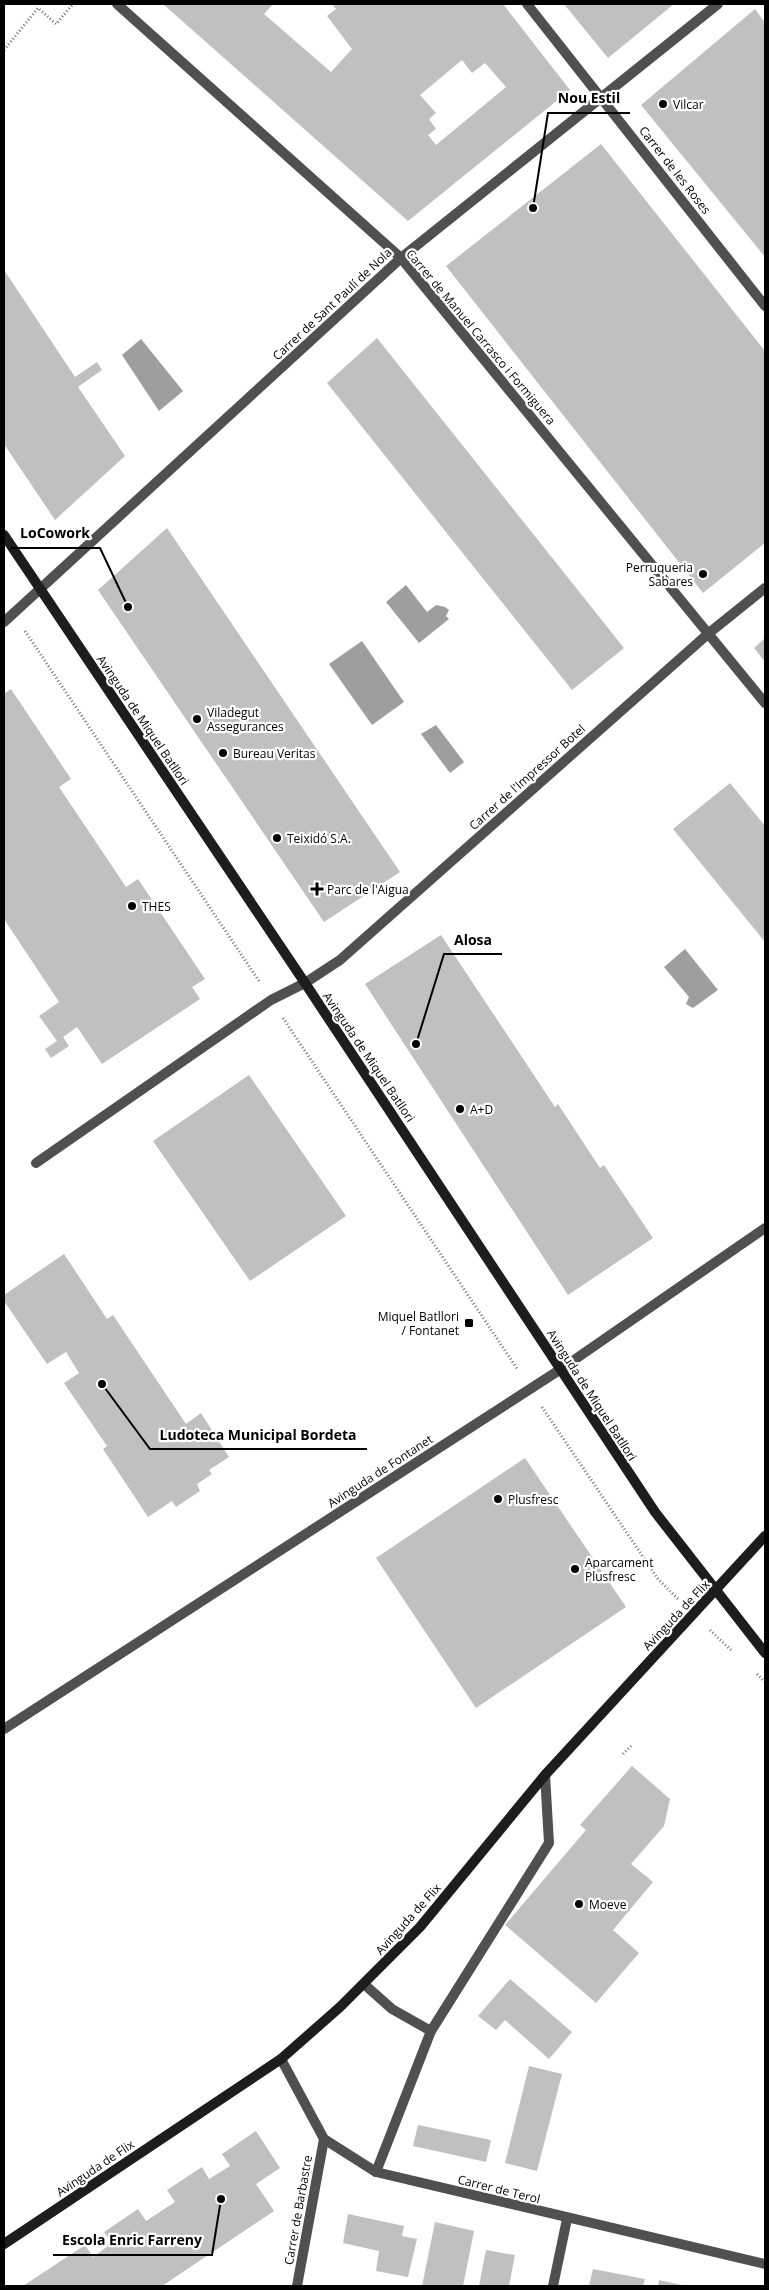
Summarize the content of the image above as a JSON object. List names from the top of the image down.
{
  "streets": {
    "main road": ["Avinguda de Miquel Batllori", "Avinguda de Flix"],
    "street": [
      "Carrer de les Roses",
      "Carrer de Sant Paulí de Nola",
      "Carrer de Manuel Carrasco i Formiguera",
      "Carrer de l'Impressor Botel",
      "Avinguda de Fontanet",
      "Carrer de Terol",
      "Carrer de Barbastre"
    ]
  },
  "crossings": [
    ["Carrer de les Roses", "Carrer de Sant Paulí de Nola"],
    ["Carrer de Sant Paulí de Nola", "Carrer de Manuel Carrasco i Formiguera"],
    ["Carrer de Sant Paulí de Nola", "Avinguda de Miquel Batllori"],
    ["Carrer de Manuel Carrasco i Formiguera", "Carrer de l'Impressor Botel"],
    ["Avinguda de Miquel Batllori", "Carrer de l'Impressor Botel"],
    ["Avinguda de Miquel Batllori", "Avinguda de Fontanet"],
    ["Avinguda de Miquel Batllori", "Avinguda de Flix"],
    ["Avinguda de Flix", "Carrer de Terol"],
    ["Carrer de Terol", "Carrer de Barbastre"]
  ],
  "places": {
    "other": [
      "Vilcar",
      "Nou Estil",
      "Perruqueria Sabares",
      "LoCowork",
      "Viladegut Assegurances",
      "Bureau Veritas",
      "Teixidó S.A.",
      "THES",
      "Alosa",
      "A+D",
      "Ludoteca Municipal Bordeta",
      "Plusfresc",
      "Aparcament Plusfresc",
      "Moeve",
      "Escola Enric Farreny"
    ],
    "health": ["Parc de l'Aigua"],
    "transit": ["Miquel Batllori / Fontanet"]
  }
}
